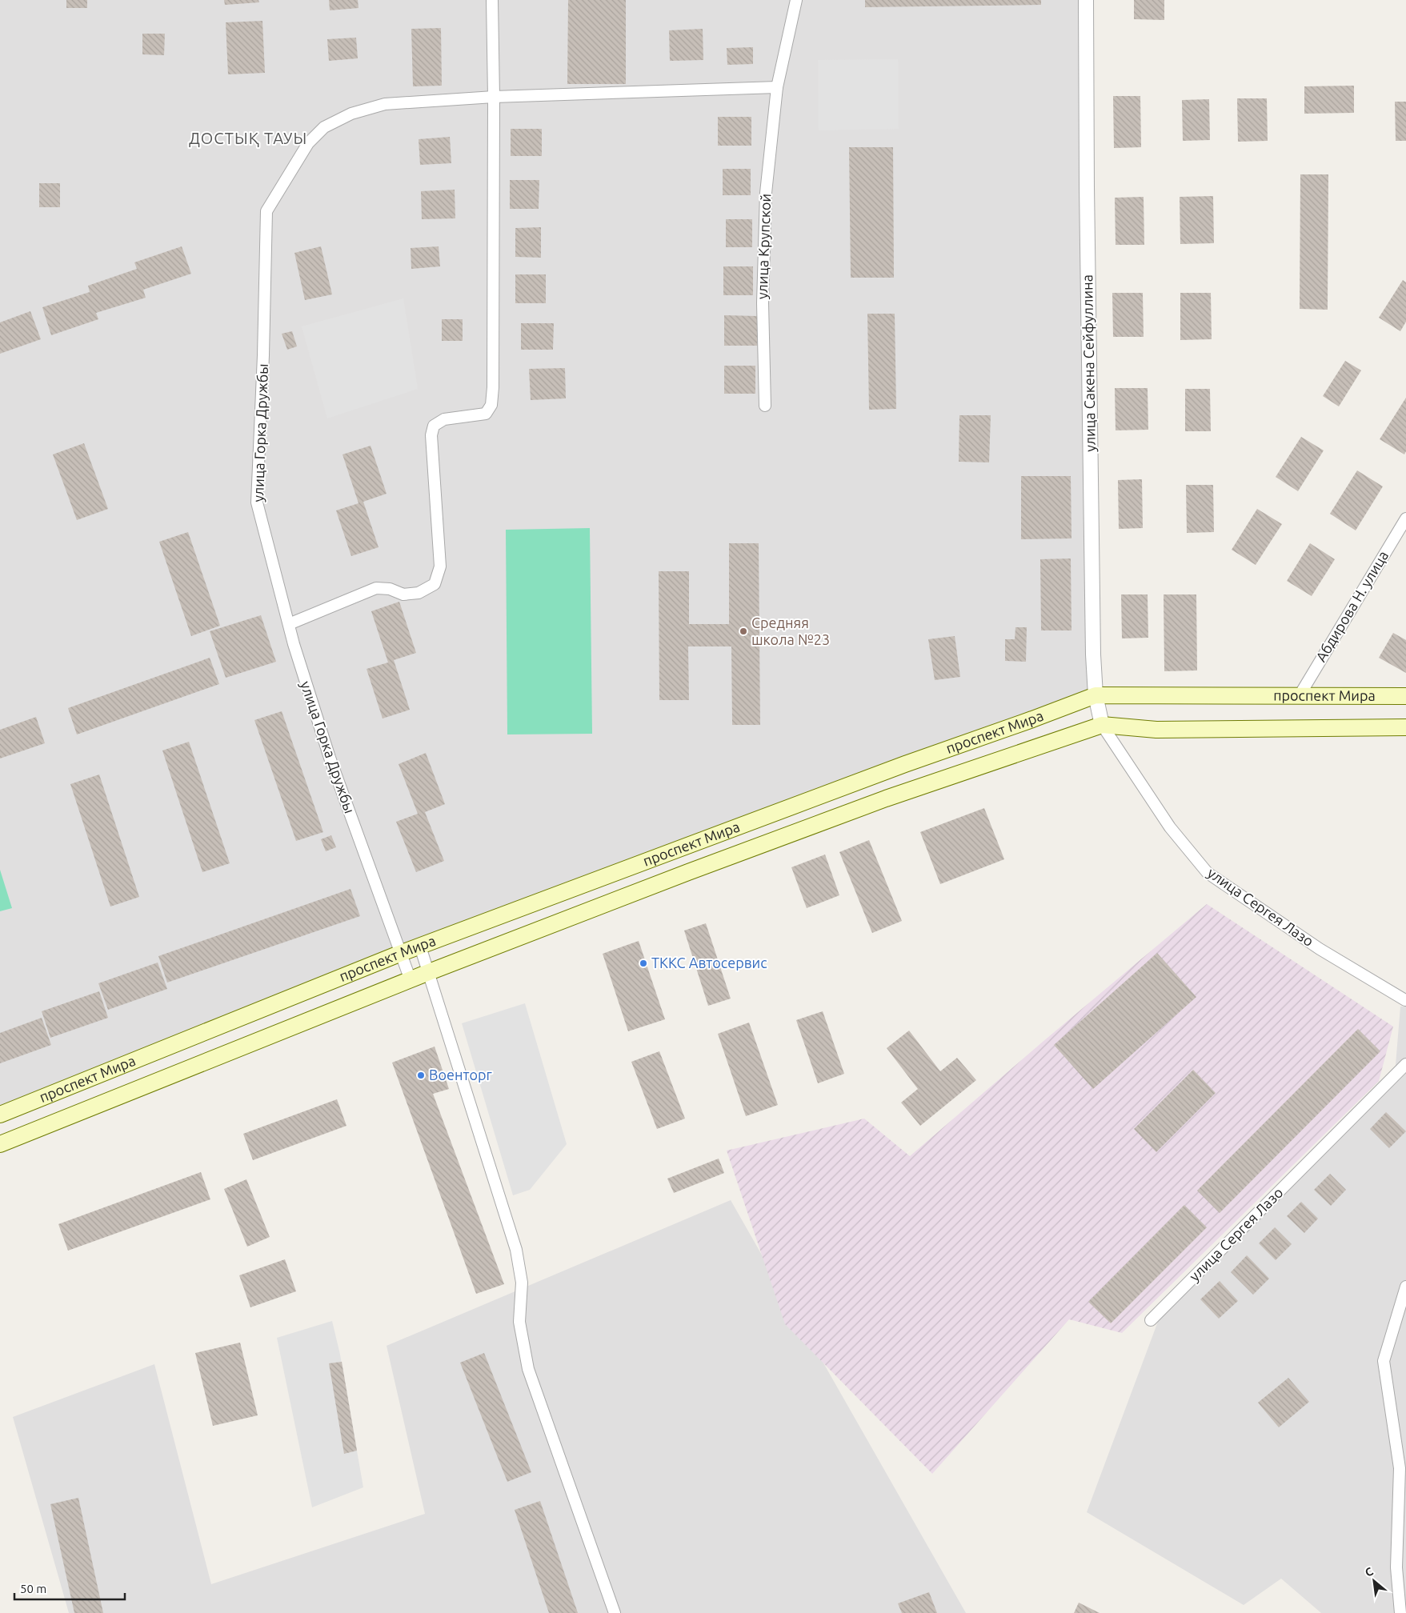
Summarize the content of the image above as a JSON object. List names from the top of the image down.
{
  "streets": {
    "main road": ["проспект Мира"],
    "street": [
      "улица Крупской",
      "улица Сакена Сейфуллина",
      "улица Горка Дружбы",
      "Абдирова Н. улица",
      "улица Сергея Лазо"
    ]
  },
  "crossings": [
    ["улица Сакена Сейфуллина", "проспект Мира"],
    ["улица Сакена Сейфуллина", "улица Сергея Лазо"],
    ["улица Горка Дружбы", "проспект Мира"],
    ["Абдирова Н. улица", "проспект Мира"],
    ["проспект Мира", "улица Сергея Лазо"]
  ],
  "districts": ["ДОСТЫҚ ТАУЫ"],
  "places": ["Средняя школа №23", "ТККС Автосервис", "Военторг"],
  "scale_bar": "50 m",
  "north": "top left"
}
